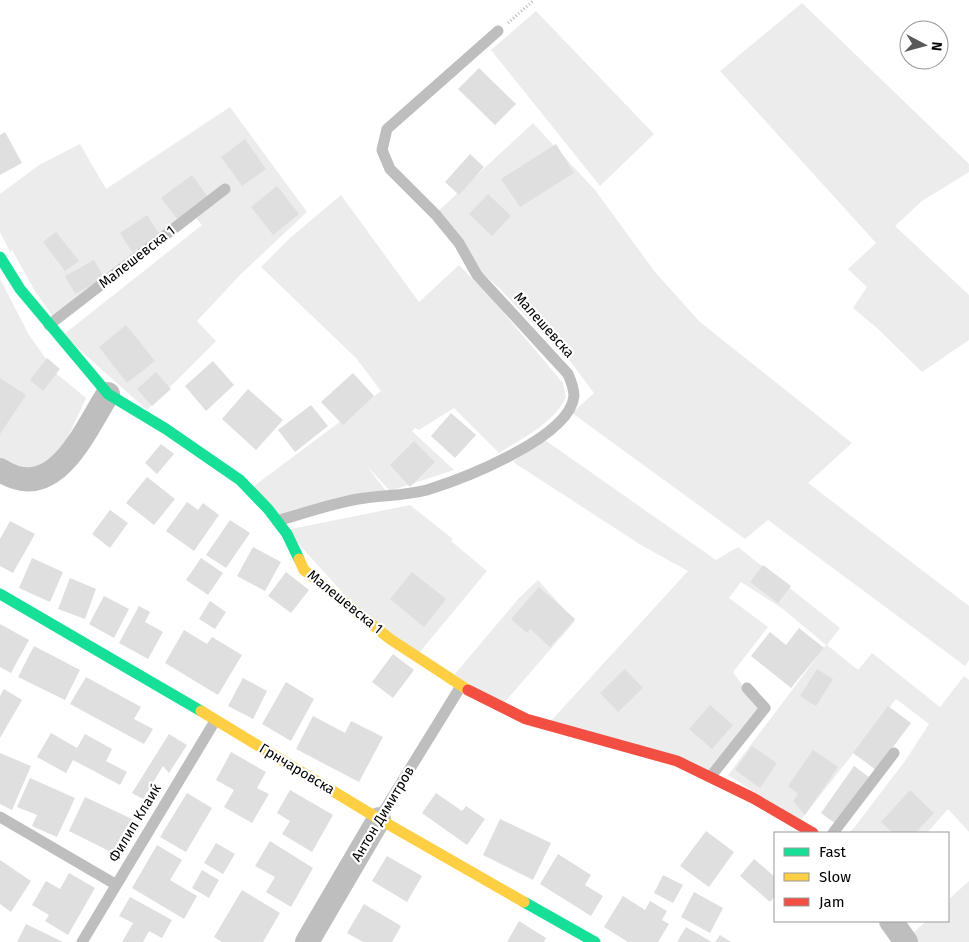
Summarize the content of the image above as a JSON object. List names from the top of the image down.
{
  "streets": {
    "street": ["Малешевска 1", "Грнчаровска", "Антон Димитров"],
    "lane": ["Малешевска", "Филип Клаиќ"]
  },
  "crossings": [
    ["Малешевска 1", "Малешевска"],
    ["Малешевска 1", "Антон Димитров"],
    ["Грнчаровска", "Антон Димитров"],
    ["Грнчаровска", "Филип Клаиќ"]
  ],
  "legend": ["Fast", "Slow", "Jam"],
  "north": "right"
}
